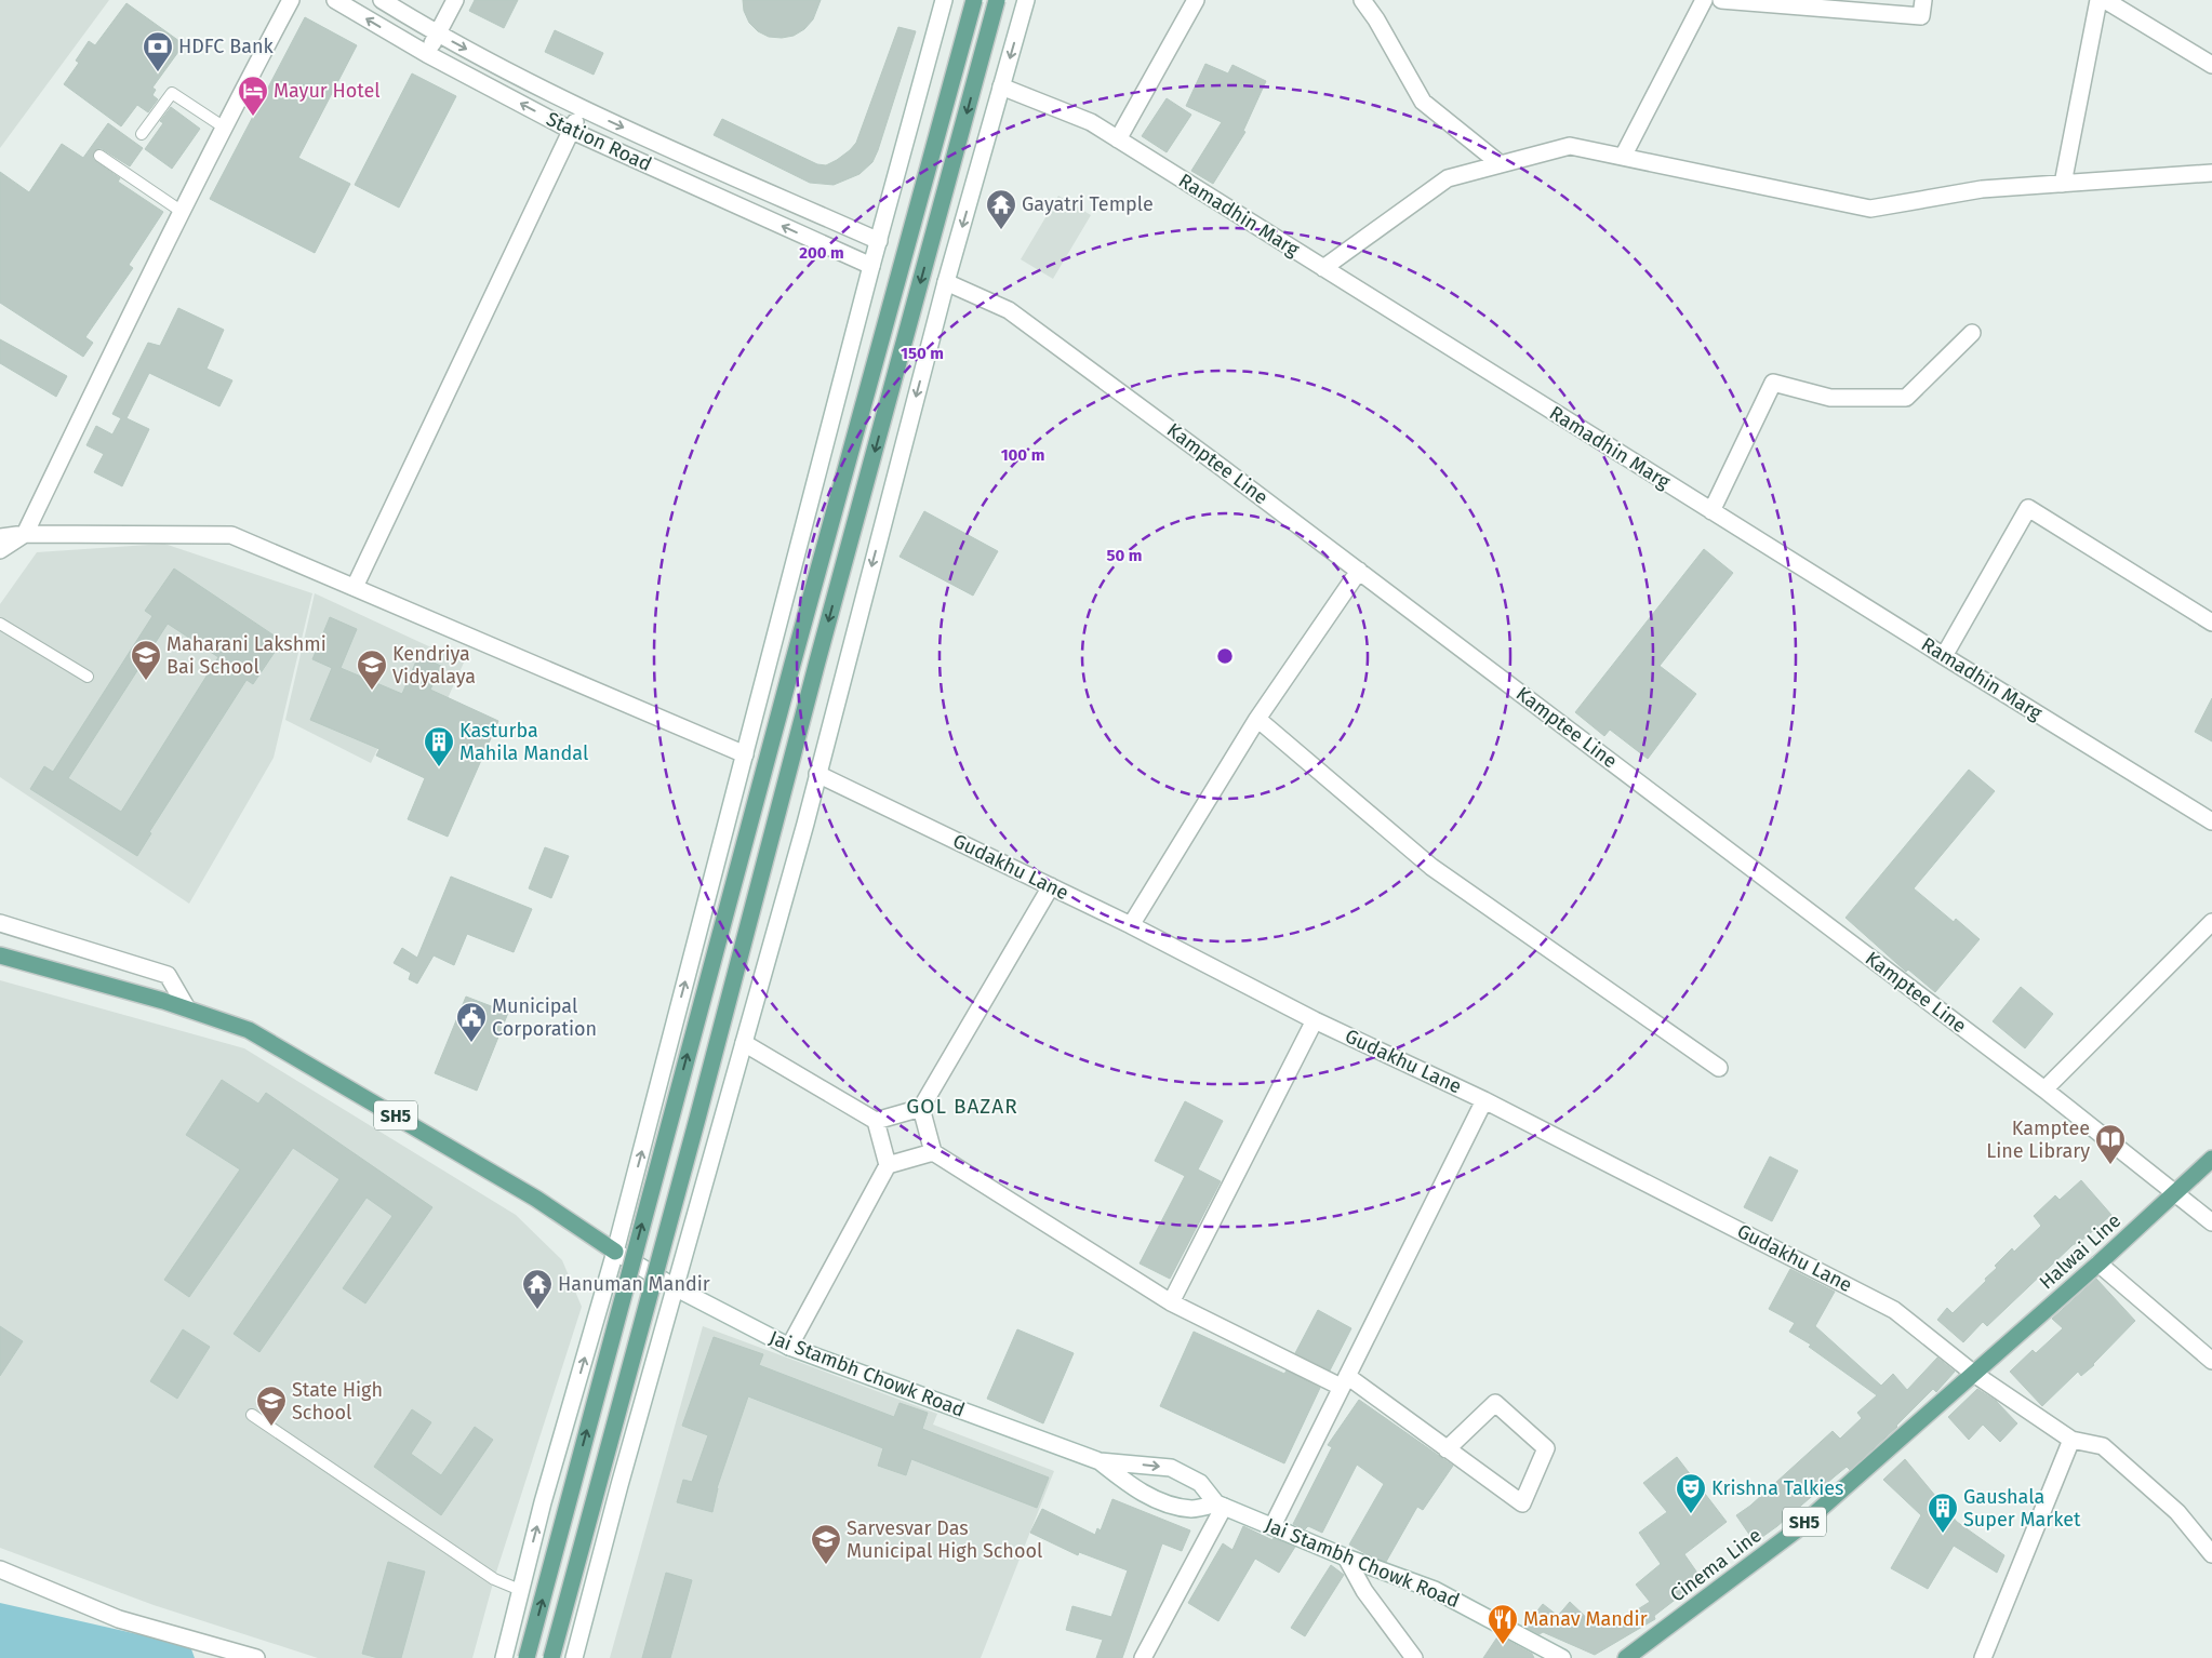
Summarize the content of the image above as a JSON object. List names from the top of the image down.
{
  "streets": {
    "main road": ["SH5", "Halwai Line", "Cinema Line"],
    "street": [
      "Station Road",
      "Ramadhin Marg",
      "Kamptee Line",
      "Gudakhu Lane",
      "Jai Stambh Chowk Road"
    ]
  },
  "crossings": [
    ["Kamptee Line", "Halwai Line"],
    ["Gudakhu Lane", "Halwai Line"],
    ["Gudakhu Lane", "Cinema Line"],
    ["SH5", "Jai Stambh Chowk Road"],
    ["Halwai Line", "Cinema Line"]
  ],
  "districts": ["GOL BAZAR"],
  "places": {
    "bank": ["HDFC Bank"],
    "hotel": ["Mayur Hotel"],
    "temple": ["Gayatri Temple", "Hanuman Mandir"],
    "school or university": [
      "Maharani Lakshmi Bai School",
      "Kendriya Vidyalaya",
      "State High School",
      "Sarvesvar Das Municipal High School"
    ],
    "building": ["Kasturba Mahila Mandal", "Gaushala Super Market"],
    "public building": ["Municipal Corporation"],
    "library": ["Kamptee Line Library"],
    "theatre": ["Krishna Talkies"],
    "restaurant": ["Manav Mandir"]
  },
  "rings": [
    "200 m",
    "150 m",
    "100 m",
    "50 m"
  ]
}
